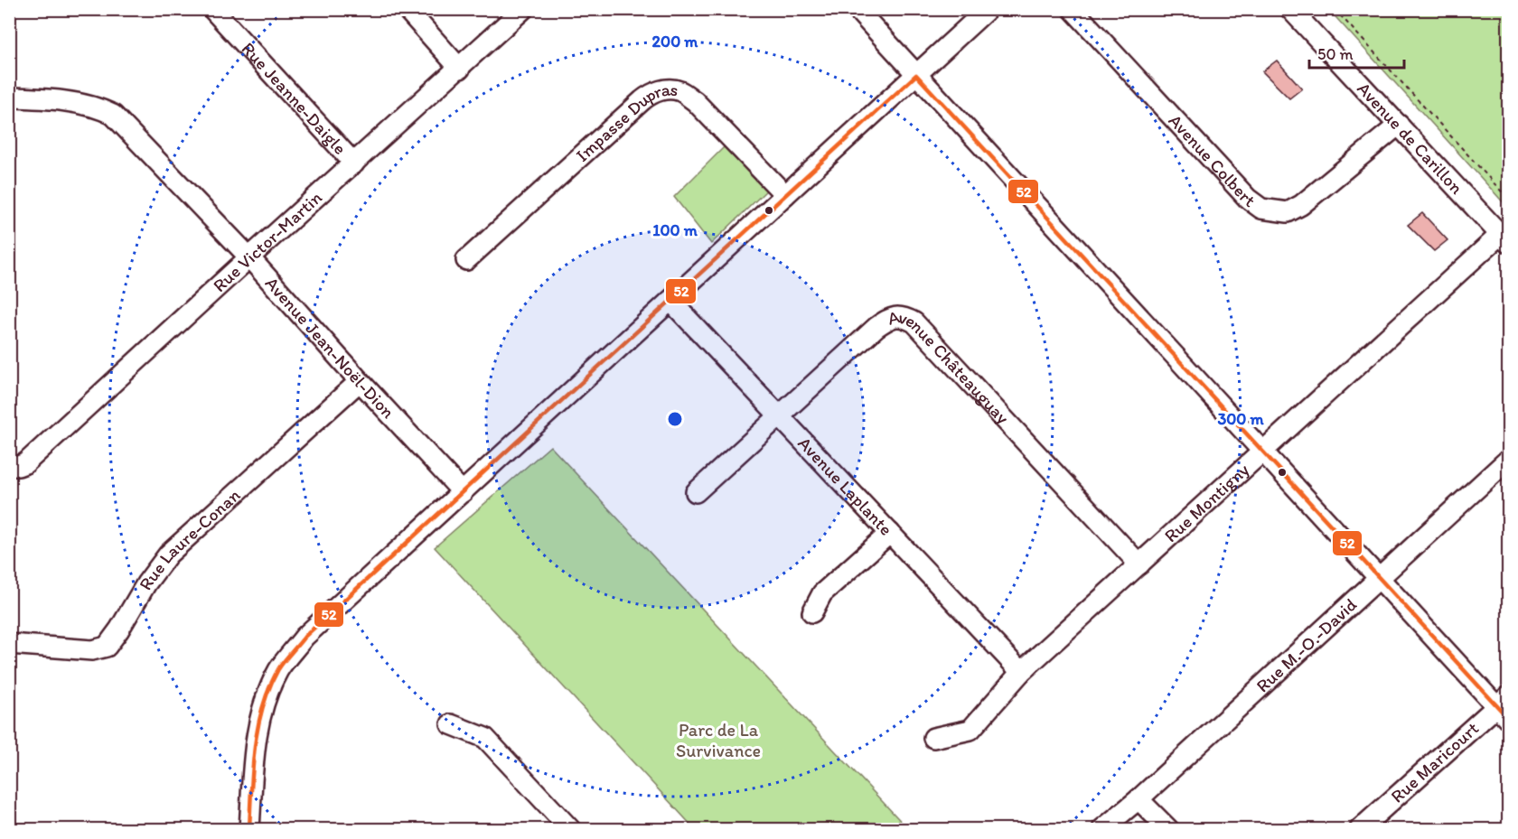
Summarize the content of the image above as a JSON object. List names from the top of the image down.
{
  "streets": {
    "street": [
      "Rue Jeanne-Daigle",
      "Impasse Dupras",
      "Avenue de Carillon",
      "Avenue Colbert",
      "Rue Victor-Martin",
      "Avenue Jean-Noël-Dion",
      "Avenue Châteauguay",
      "Avenue Laplante",
      "Rue Montigny",
      "Rue Laure-Conan",
      "Rue M.-O.-David",
      "Rue Maricourt"
    ]
  },
  "crossings": [
    ["Rue Jeanne-Daigle", "Rue Victor-Martin"],
    ["Avenue de Carillon", "Avenue Colbert"],
    ["Avenue de Carillon", "Rue Montigny"],
    ["Rue Victor-Martin", "Avenue Jean-Noël-Dion"],
    ["Avenue Jean-Noël-Dion", "Rue Laure-Conan"],
    ["Avenue Châteauguay", "Avenue Laplante"],
    ["Avenue Châteauguay", "Rue Montigny"],
    ["Avenue Laplante", "Rue Montigny"]
  ],
  "parks": ["Parc de La Survivance"],
  "lines": ["transit line 52"],
  "scale_bar": "50 m",
  "rings": ["200 m", "100 m", "300 m"]
}
